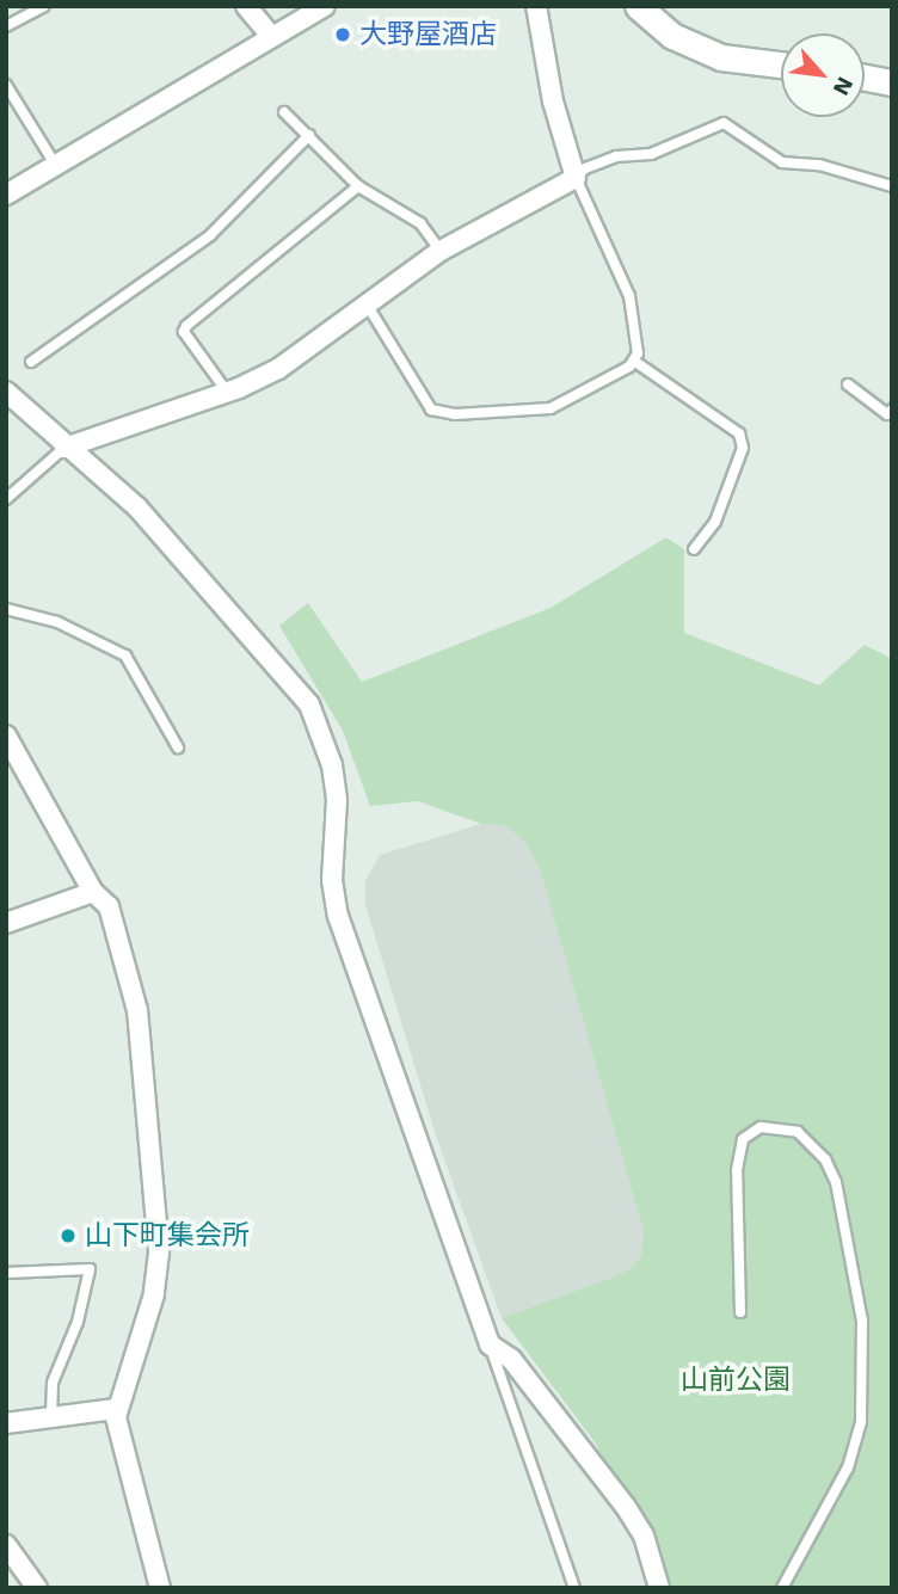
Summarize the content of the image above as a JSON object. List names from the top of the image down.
{
  "parks": ["山前公園"],
  "places": ["大野屋酒店", "山下町集会所"],
  "north": "bottom right"
}
